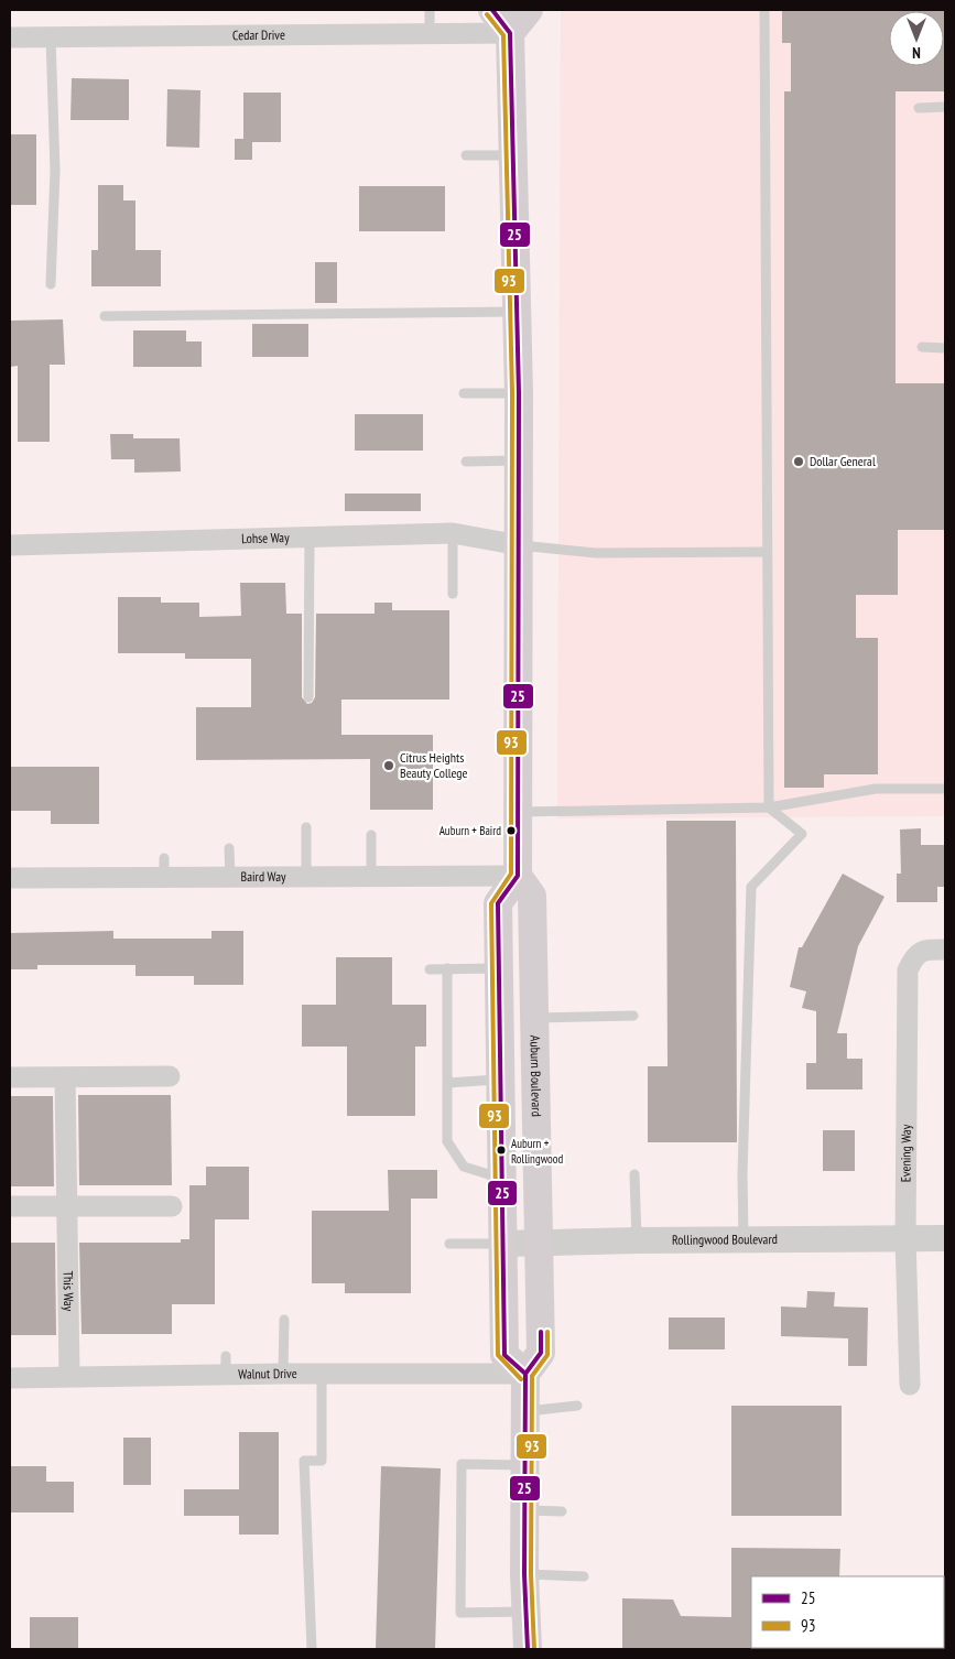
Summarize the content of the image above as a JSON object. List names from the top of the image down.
{
  "streets": {
    "main road": ["Auburn Boulevard"],
    "street": [
      "Cedar Drive",
      "Lohse Way",
      "Baird Way",
      "Evening Way",
      "Rollingwood Boulevard",
      "This Way",
      "Walnut Drive"
    ]
  },
  "crossings": [
    ["Baird Way", "Auburn Boulevard"],
    ["Auburn Boulevard", "Rollingwood Boulevard"],
    ["Auburn Boulevard", "Walnut Drive"],
    ["Evening Way", "Rollingwood Boulevard"],
    ["This Way", "Walnut Drive"]
  ],
  "places": [
    "Dollar General",
    "Citrus Heights Beauty College",
    "Auburn + Baird",
    "Auburn + Rollingwood"
  ],
  "lines": ["transit line 25", "transit line 93"],
  "legend": ["25", "93"],
  "north": "bottom"
}
